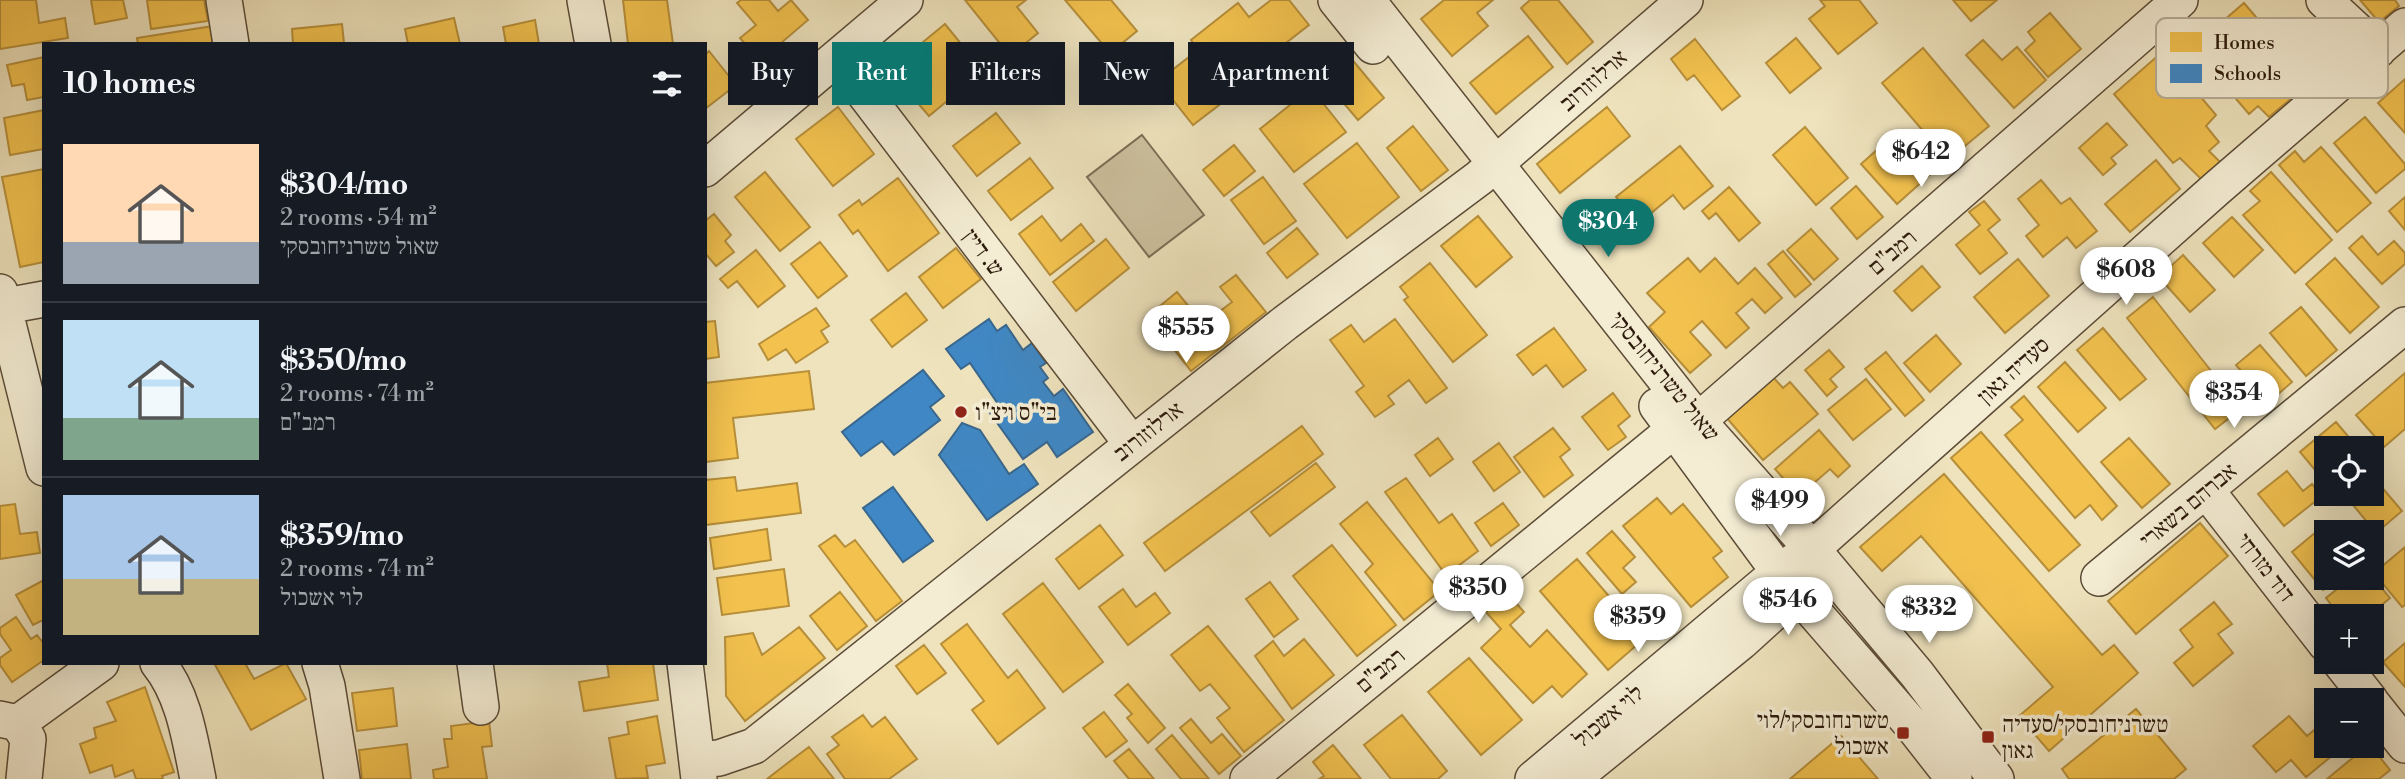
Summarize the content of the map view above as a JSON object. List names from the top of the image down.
{
  "streets": {
    "street": [
      "ארלוזורוב",
      "ש. דיין",
      "רמב\"ם",
      "סעדיה גאון",
      "שאול טשרניחובסקי",
      "אברהם בשארי",
      "דוד מזרחי",
      "לוי אשכול"
    ]
  },
  "crossings": [
    ["ארלוזורוב", "ש. דיין"],
    ["ארלוזורוב", "שאול טשרניחובסקי"],
    ["רמב\"ם", "שאול טשרניחובסקי"],
    ["סעדיה גאון", "שאול טשרניחובסקי"],
    ["סעדיה גאון", "לוי אשכול"],
    ["שאול טשרניחובסקי", "לוי אשכול"],
    ["אברהם בשארי", "דוד מזרחי"]
  ],
  "places": {
    "other": ["בי\"ס ויצ\"ו"],
    "transit": ["טשרנחובסקי/לוי אשכול", "טשרניחובסקי/סעדיה גאון"]
  },
  "legend": ["Homes", "Schools"],
  "page": {
    "chip": [
      "Buy",
      "Rent",
      "Filters",
      "New",
      "Apartment"
    ],
    "heading": "10 homes",
    "list": [
      {
        "name": "$304/mo",
        "note": "2 rooms · 54 m² · שאול טשרניחובסקי"
      },
      {
        "name": "$350/mo",
        "note": "2 rooms · 74 m² · רמב\"ם"
      },
      {
        "name": "$359/mo",
        "note": "2 rooms · 74 m² · לוי אשכול"
      }
    ],
    "price": [
      "$642",
      "$304",
      "$608",
      "$555",
      "$354",
      "$499",
      "$350",
      "$546",
      "$332",
      "$359"
    ],
    "map_buttons": ["+", "−"]
  }
}
